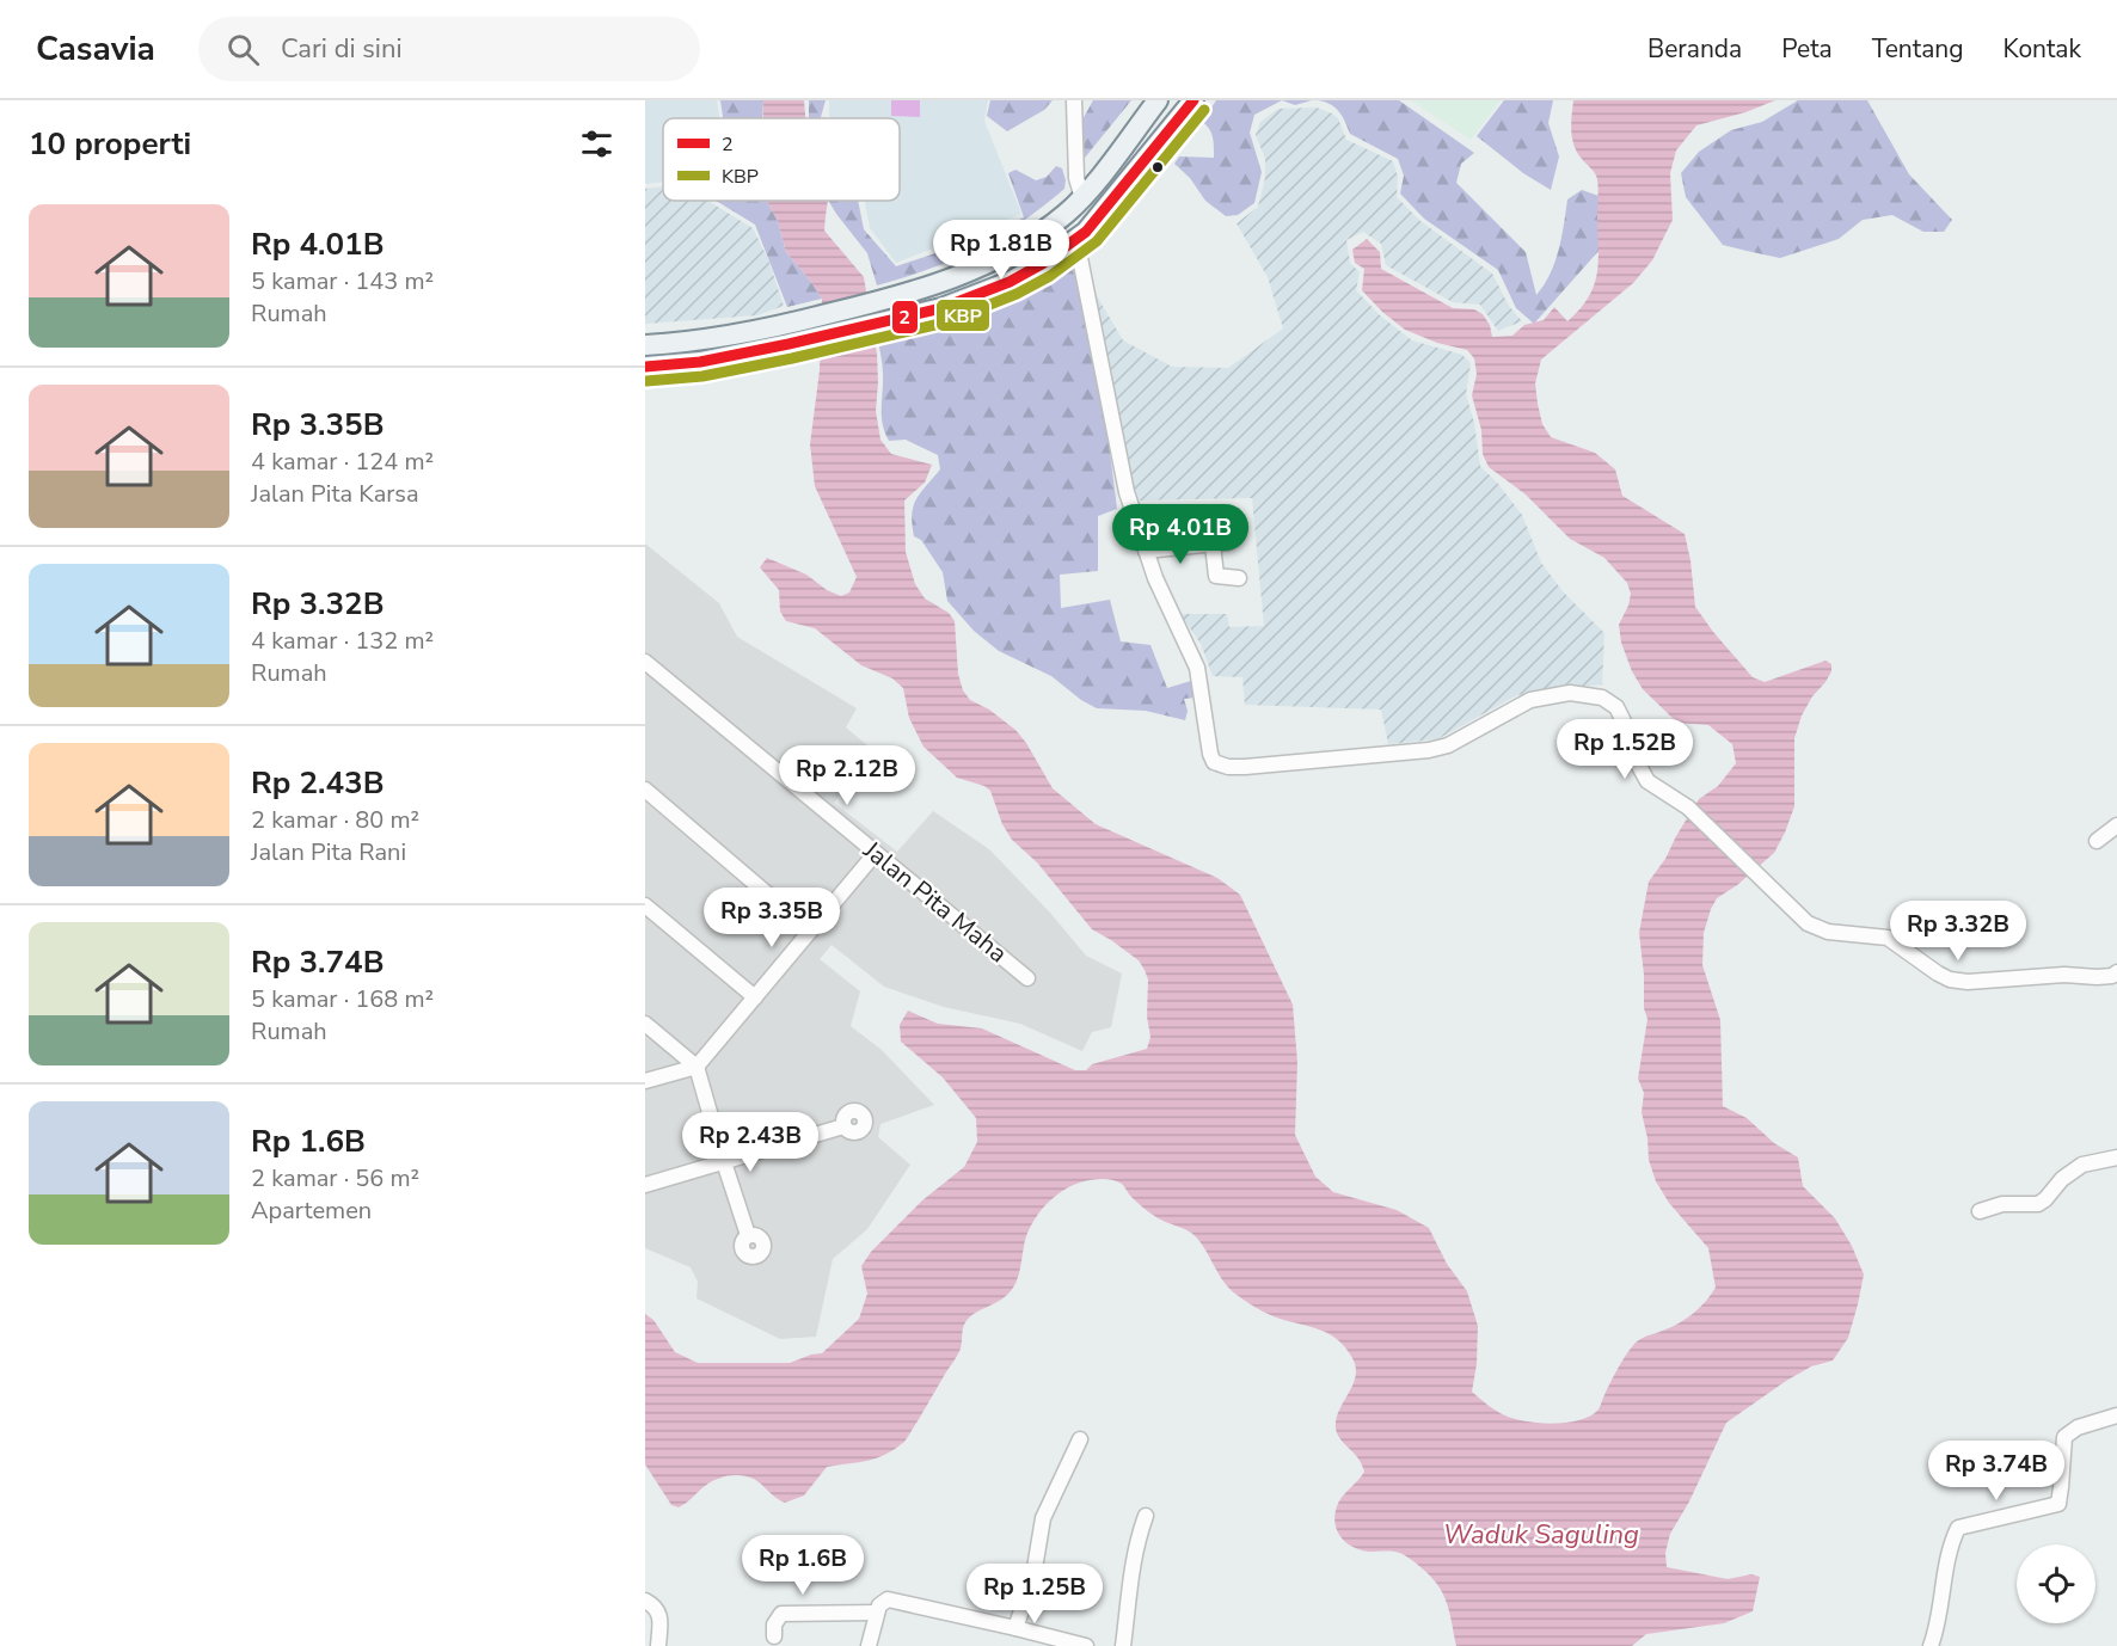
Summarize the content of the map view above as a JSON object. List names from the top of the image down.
{
  "streets": {
    "street": ["Jalan Pita Maha"]
  },
  "water": ["Waduk Saguling"],
  "lines": ["transit line 2", "transit line KBP"],
  "legend": ["2", "KBP"],
  "page": {
    "header": "Casavia",
    "search": "Cari di sini",
    "nav": [
      "Beranda",
      "Peta",
      "Tentang",
      "Kontak"
    ],
    "heading": "10 properti",
    "list": [
      {
        "name": "Rp 4.01B",
        "note": "5 kamar · 143 m² · Rumah"
      },
      {
        "name": "Rp 3.35B",
        "note": "4 kamar · 124 m² · Jalan Pita Karsa"
      },
      {
        "name": "Rp 3.32B",
        "note": "4 kamar · 132 m² · Rumah"
      },
      {
        "name": "Rp 2.43B",
        "note": "2 kamar · 80 m² · Jalan Pita Rani"
      },
      {
        "name": "Rp 3.74B",
        "note": "5 kamar · 168 m² · Rumah"
      },
      {
        "name": "Rp 1.6B",
        "note": "2 kamar · 56 m² · Apartemen"
      }
    ],
    "price": [
      "Rp 1.81B",
      "Rp 4.01B",
      "Rp 1.52B",
      "Rp 2.12B",
      "Rp 3.35B",
      "Rp 3.32B",
      "Rp 2.43B",
      "Rp 3.74B",
      "Rp 1.6B",
      "Rp 1.25B"
    ]
  }
}
